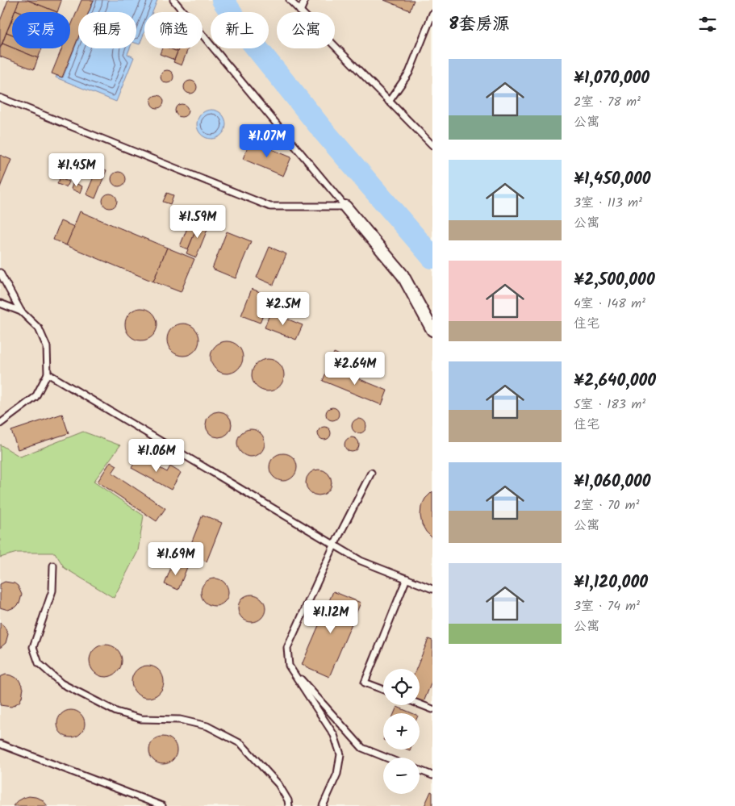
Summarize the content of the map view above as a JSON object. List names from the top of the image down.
{
  "page": {
    "heading": "8套房源",
    "chip": [
      "买房",
      "租房",
      "筛选",
      "新上",
      "公寓"
    ],
    "list": [
      {
        "name": "¥1,070,000",
        "note": "2室 · 78 m² · 公寓"
      },
      {
        "name": "¥1,450,000",
        "note": "3室 · 113 m² · 公寓"
      },
      {
        "name": "¥2,500,000",
        "note": "4室 · 148 m² · 住宅"
      },
      {
        "name": "¥2,640,000",
        "note": "5室 · 183 m² · 住宅"
      },
      {
        "name": "¥1,060,000",
        "note": "2室 · 70 m² · 公寓"
      },
      {
        "name": "¥1,120,000",
        "note": "3室 · 74 m² · 公寓"
      }
    ],
    "price": [
      "¥1.07M",
      "¥1.45M",
      "¥1.59M",
      "¥2.5M",
      "¥2.64M",
      "¥1.06M",
      "¥1.69M",
      "¥1.12M"
    ],
    "map_buttons": ["+", "−"]
  }
}
